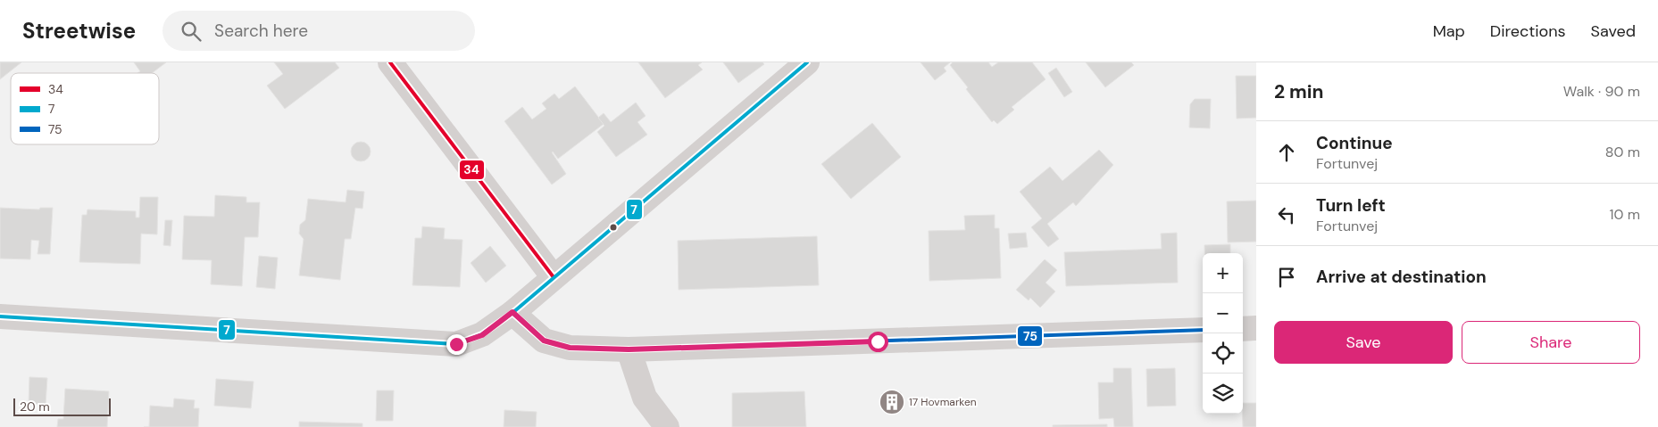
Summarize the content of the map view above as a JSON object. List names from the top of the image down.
{
  "places": {
    "building": ["17 Hovmarken"]
  },
  "lines": ["transit line 34", "transit line 7", "transit line 75"],
  "legend": ["34", "7", "75"],
  "scale_bar": "20 m",
  "page": {
    "header": "Streetwise",
    "search": "Search here",
    "nav": ["Map", "Directions", "Saved"],
    "heading": ["2 min", "Walk · 90 m"],
    "list": [
      ["Continue", "Fortunvej", "80 m"],
      ["Turn left", "Fortunvej", "10 m"],
      "Arrive at destination"
    ],
    "map_buttons": ["+", "−"],
    "buttons": ["Save", "Share"],
    "scale": "20 m"
  }
}
